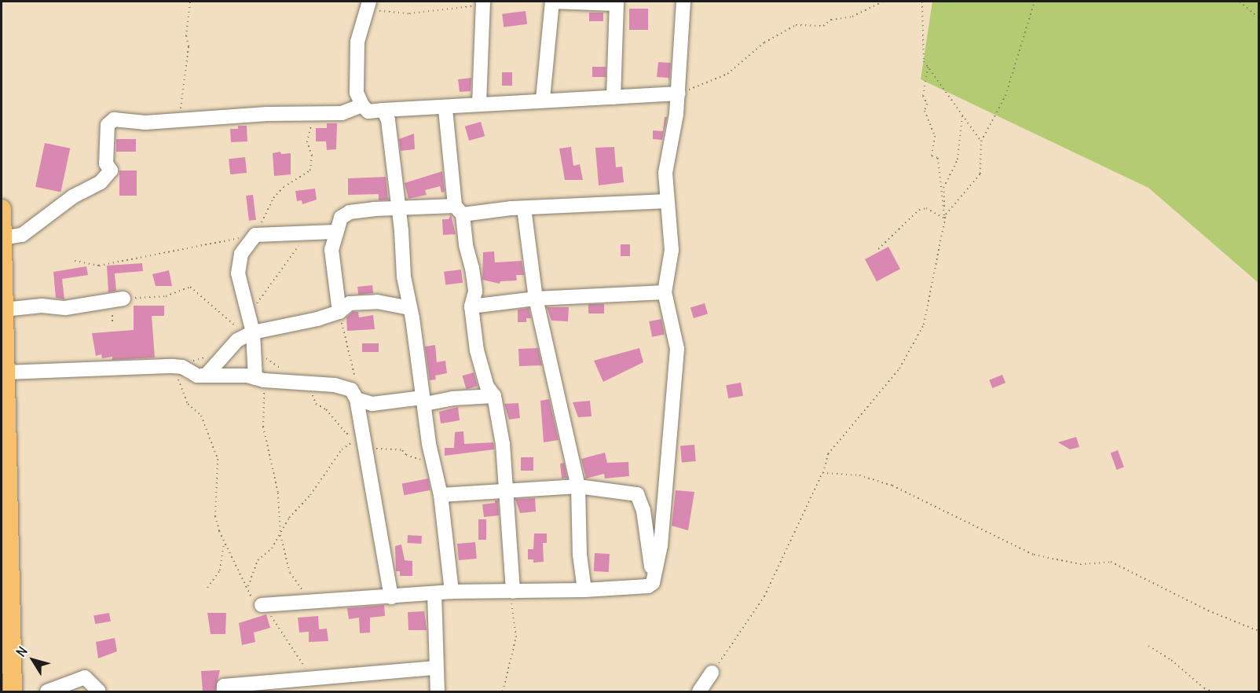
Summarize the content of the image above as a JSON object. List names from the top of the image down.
{
  "north": "top left"
}
